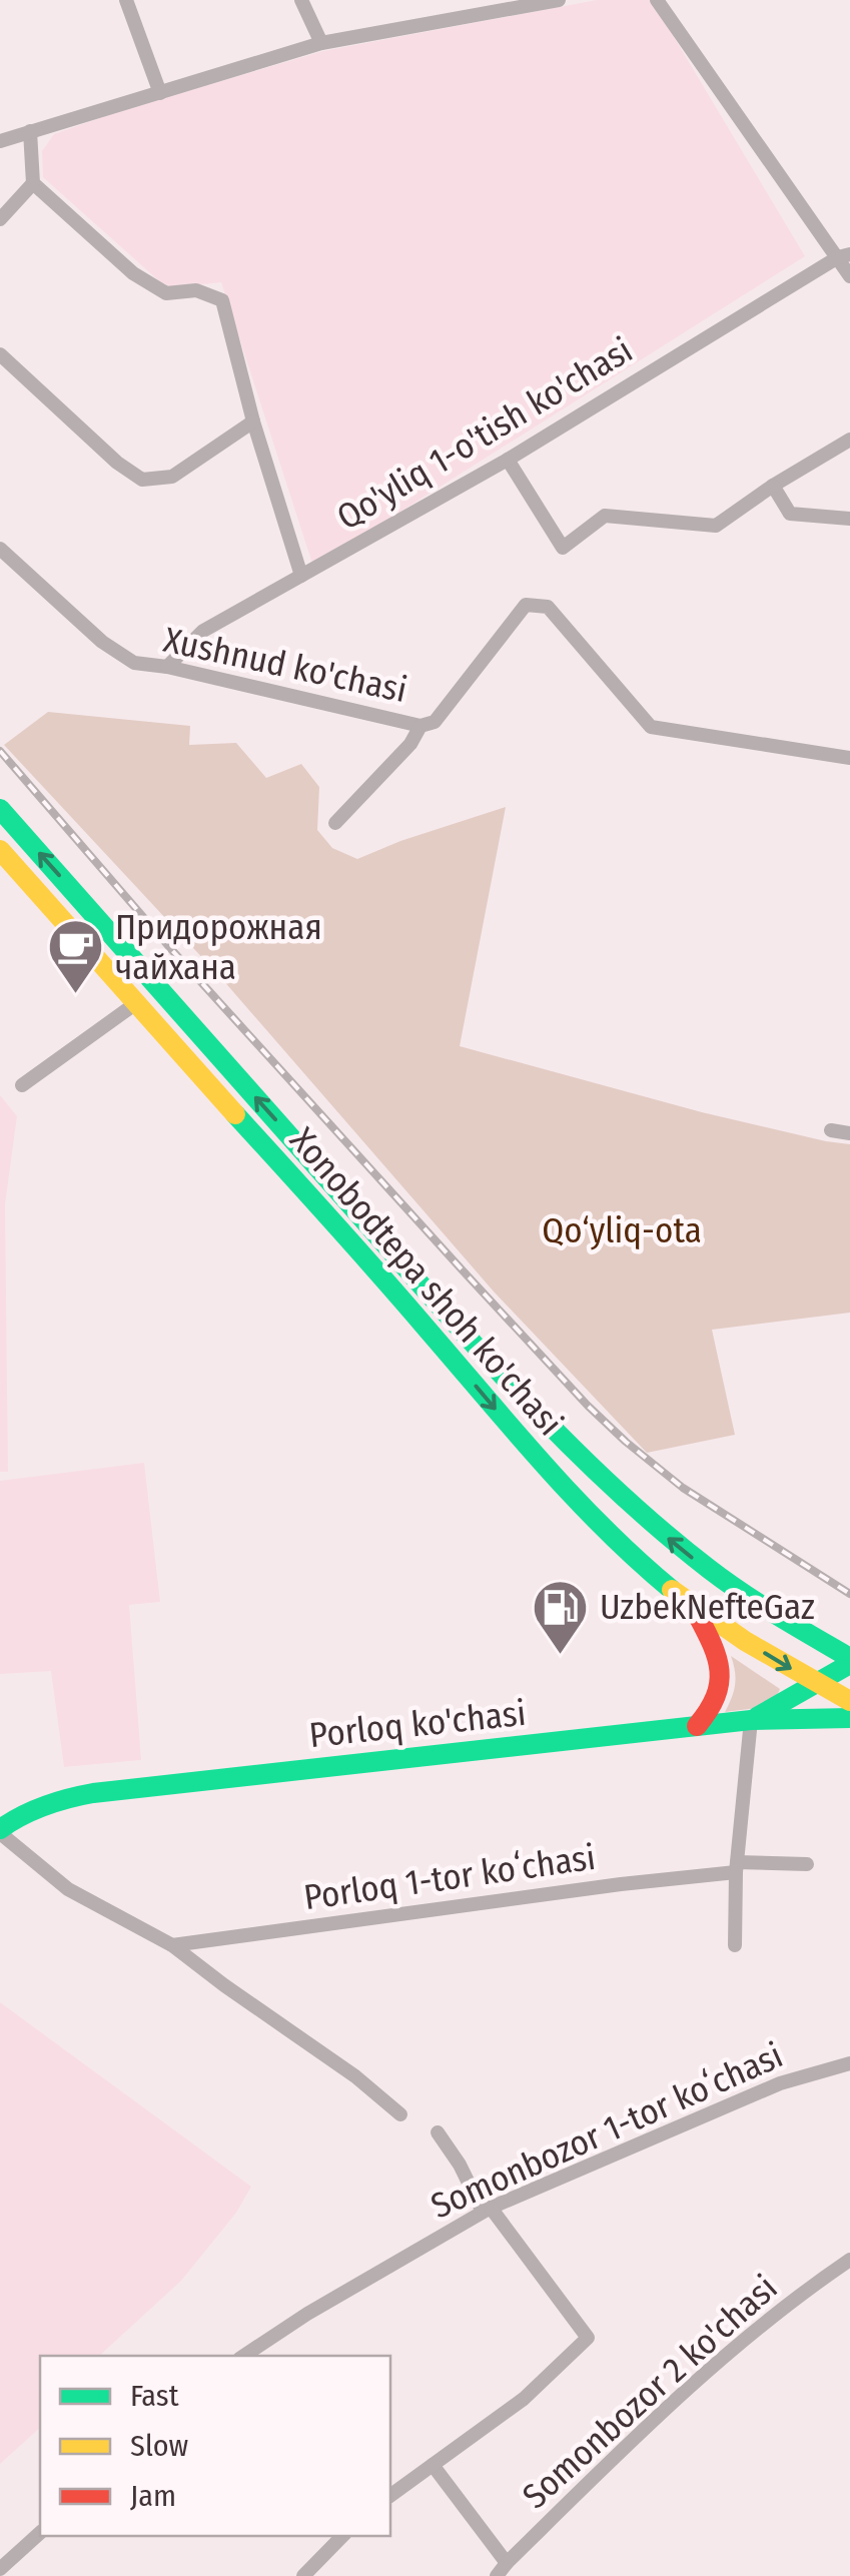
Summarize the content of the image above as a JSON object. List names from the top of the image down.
{
  "streets": {
    "main road": ["Xonobodtepa shoh ko'chasi", "Porloq ko'chasi"],
    "street": [
      "Qo'yliq 1-o'tish ko'chasi",
      "Xushnud ko'chasi",
      "Porloq 1-tor koʻchasi",
      "Somonbozor 1-tor koʻchasi",
      "Somonbozor 2 ko'chasi"
    ]
  },
  "crossings": [
    ["Qo'yliq 1-o'tish ko'chasi", "Xushnud ko'chasi"]
  ],
  "parks": ["Qo‘yliq-ota"],
  "places": {
    "cafe": ["Придорожная чайхана"],
    "fuel station": ["UzbekNefteGaz"]
  },
  "legend": ["Fast", "Slow", "Jam"]
}
